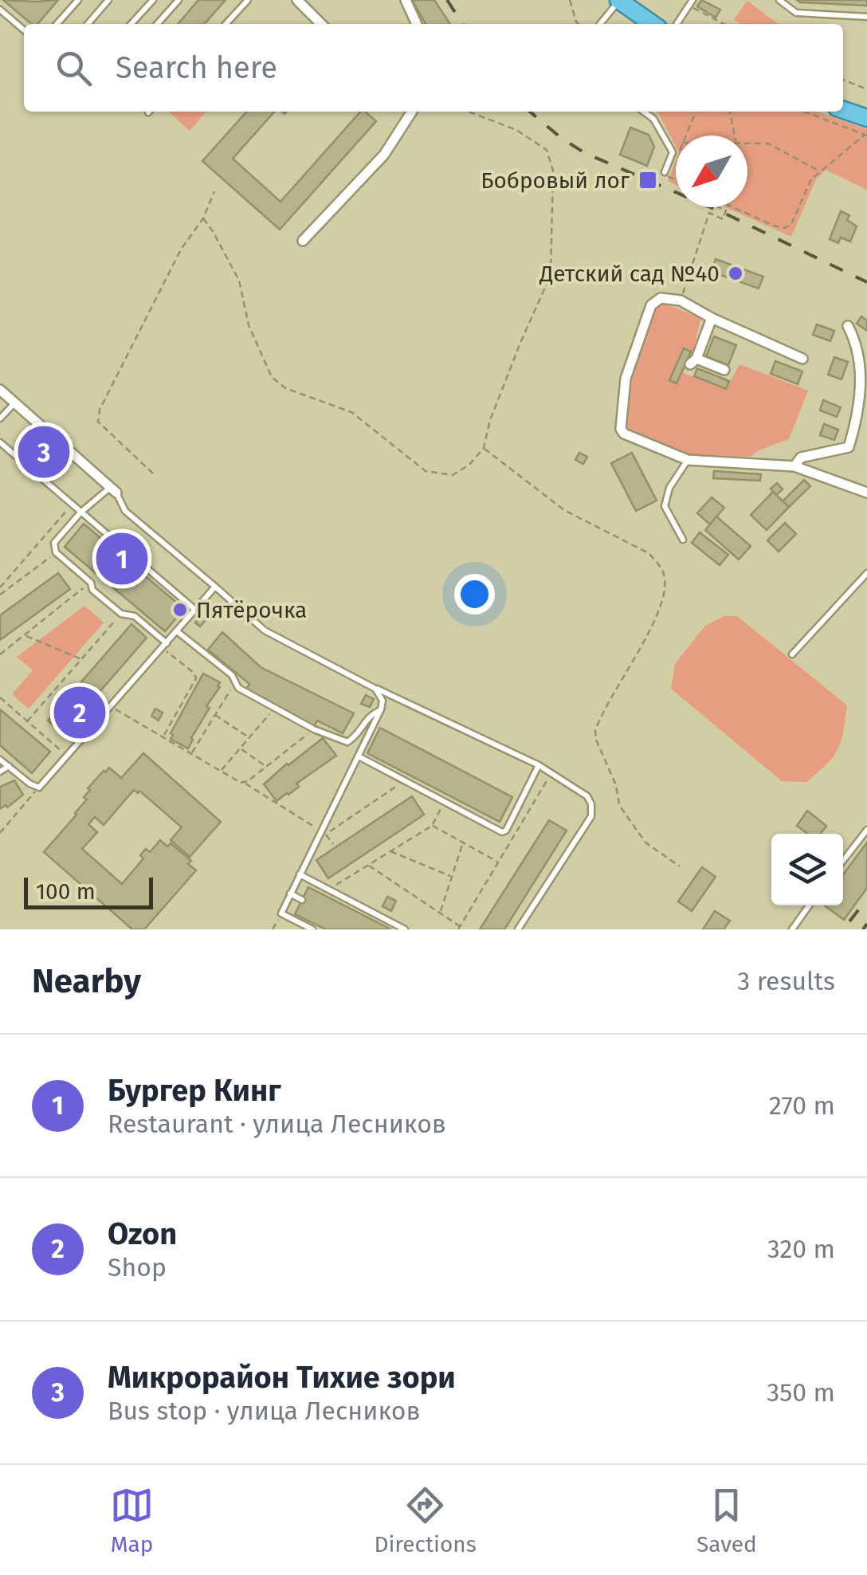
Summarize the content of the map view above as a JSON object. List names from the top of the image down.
{
  "places": {
    "transit": ["Бобровый лог"],
    "other": ["Детский сад №40", "Пятёрочка"]
  },
  "scale_bar": "100 m",
  "north": "bottom left",
  "page": {
    "search": "Search here",
    "pins": ["3", "1", "2"],
    "scale": "100 m",
    "heading": ["Nearby", "3 results"],
    "list": [
      {
        "mark": "1",
        "name": "Бургер Кинг",
        "note": "Restaurant · улица Лесников",
        "value": "270 m"
      },
      {
        "mark": "2",
        "name": "Ozon",
        "note": "Shop",
        "value": "320 m"
      },
      {
        "mark": "3",
        "name": "Микрорайон Тихие зори",
        "note": "Bus stop · улица Лесников",
        "value": "350 m"
      }
    ],
    "nav": ["Map", "Directions", "Saved"]
  }
}
